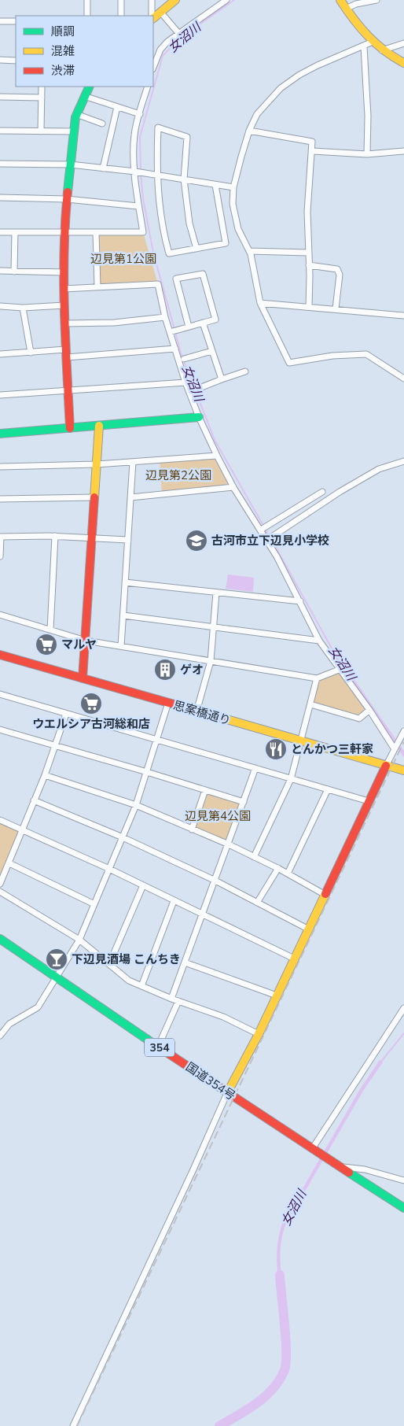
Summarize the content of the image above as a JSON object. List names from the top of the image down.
{
  "streets": {
    "main road": ["思案橋通り", "354", "国道354号"]
  },
  "water": ["女沼川"],
  "parks": ["辺見第1公園", "辺見第2公園", "辺見第4公園"],
  "places": {
    "school or university": ["古河市立下辺見小学校"],
    "supermarket": ["マルヤ", "ウエルシア古河総和店"],
    "building": ["ゲオ"],
    "restaurant": ["とんかつ三軒家"],
    "bar": ["下辺見酒場 こんちき"]
  },
  "legend": ["順調", "混雑", "渋滞"]
}
